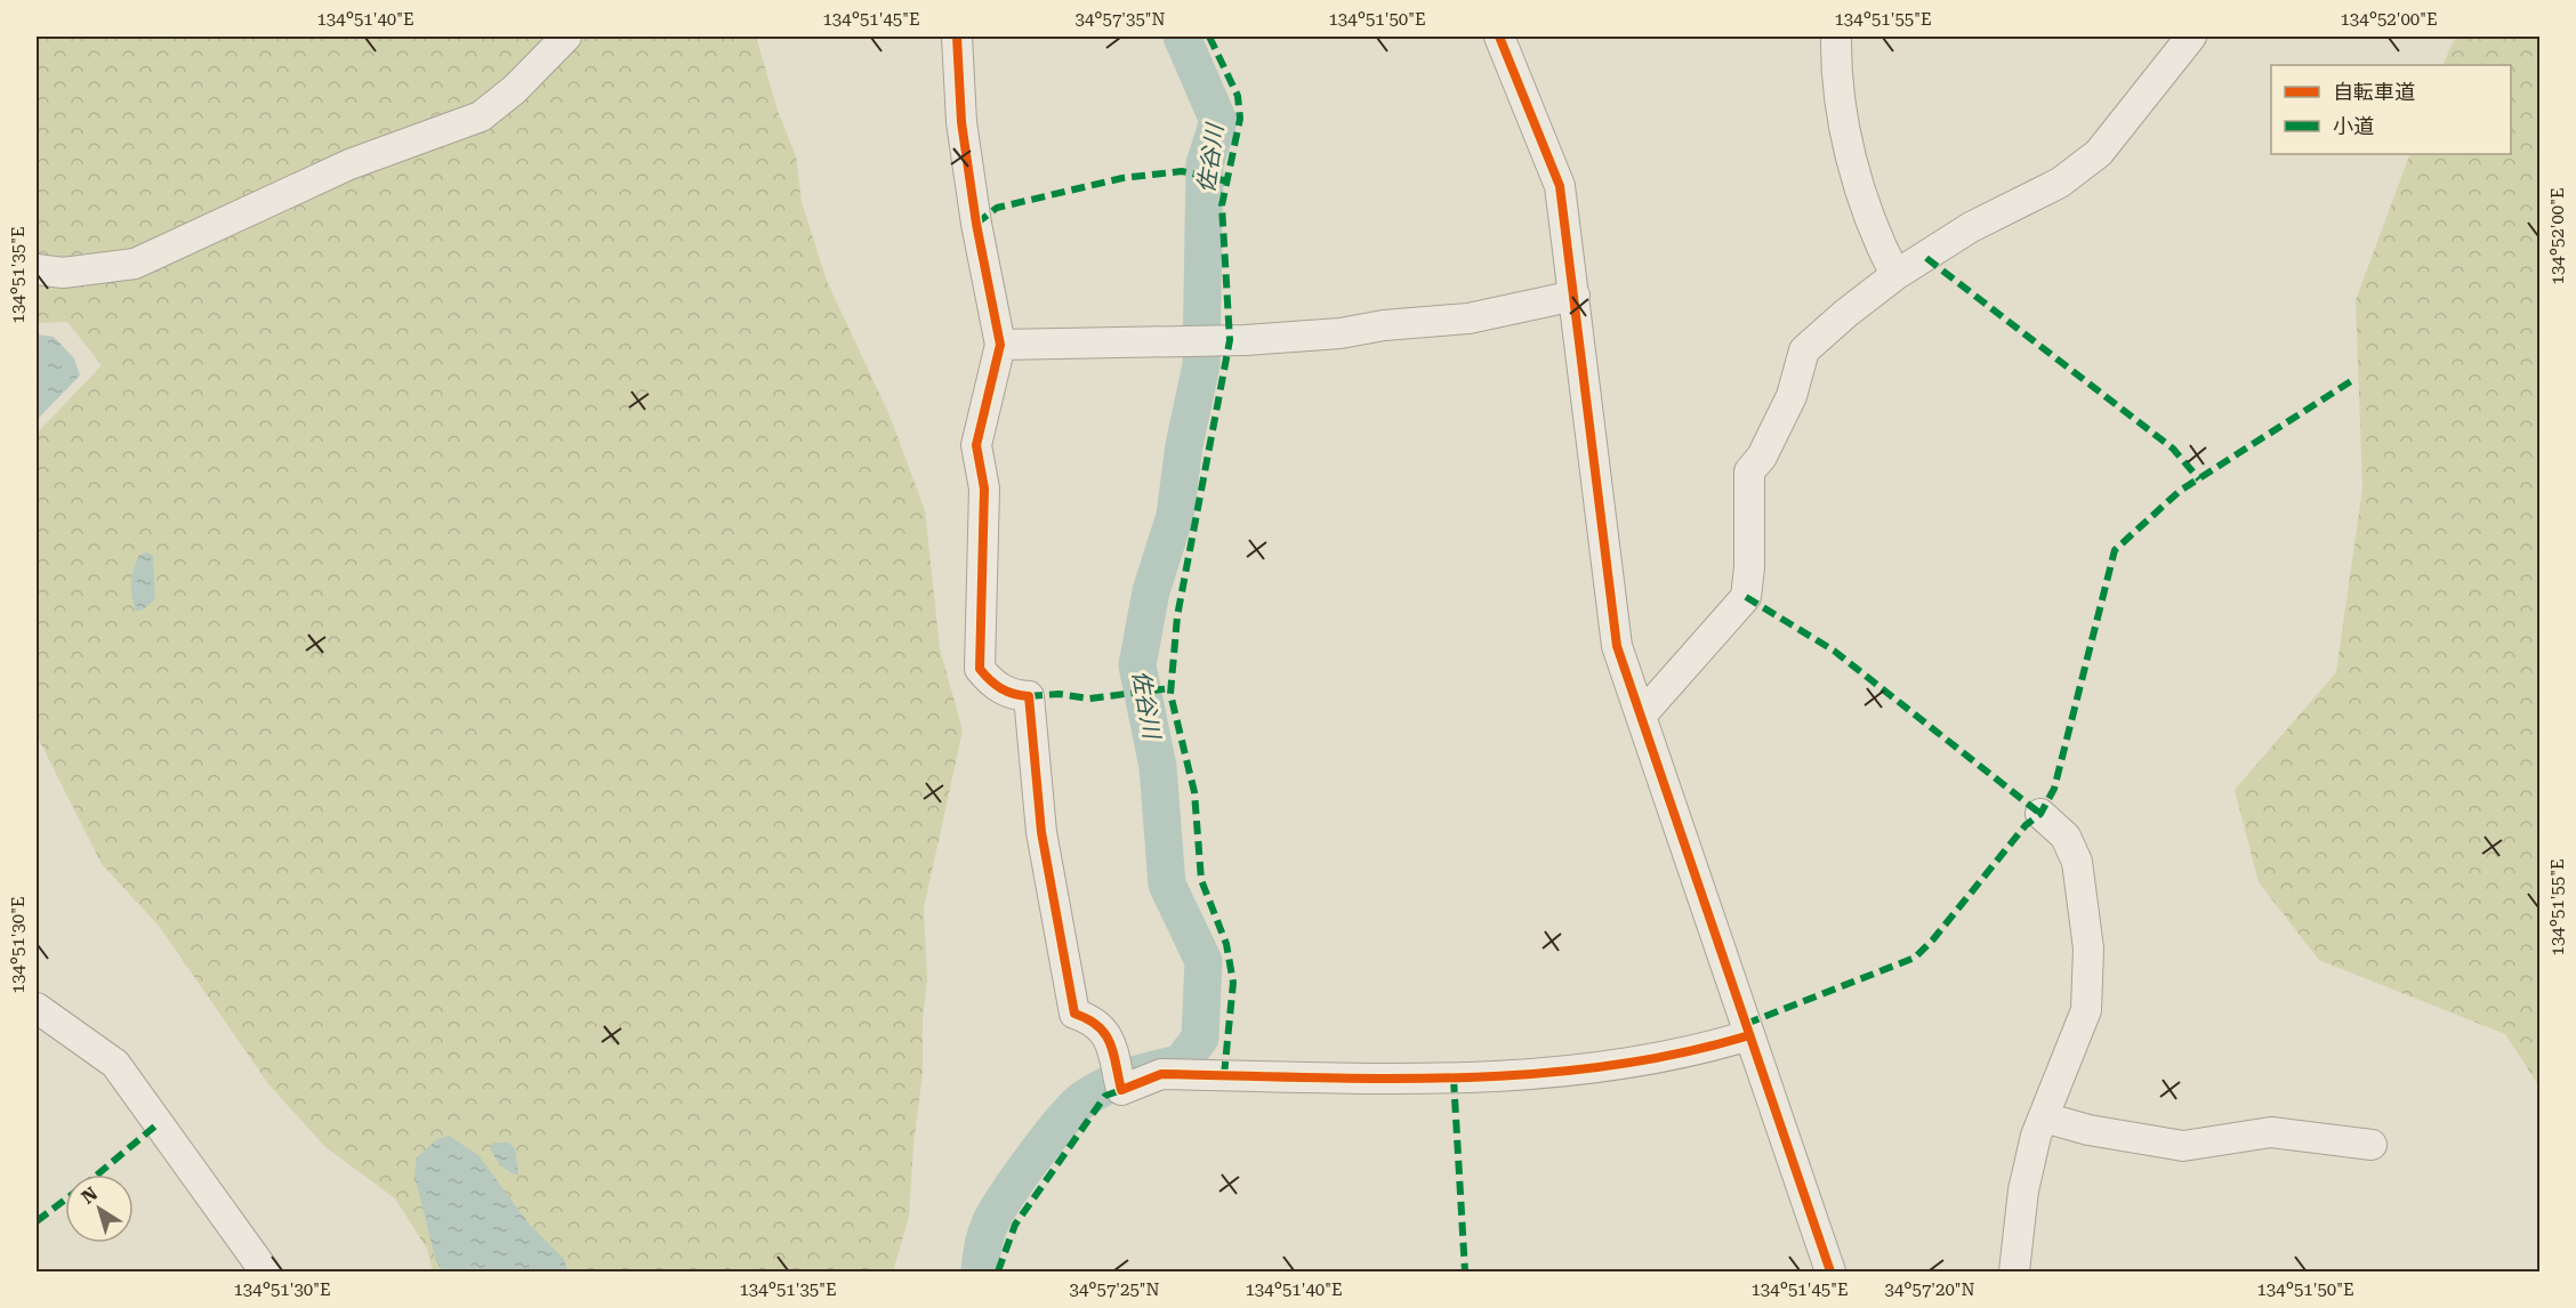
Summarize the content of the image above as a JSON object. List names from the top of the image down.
{
  "water": ["佐谷川"],
  "legend": ["自転車道", "小道"],
  "north": "top left",
  "coordinates": [
    "134°51'40\"E",
    "134°51'45\"E",
    "34°57'35\"N",
    "134°51'50\"E",
    "134°51'55\"E",
    "134°52'00\"E",
    "134°51'35\"E",
    "134°51'30\"E",
    "34°57'25\"N",
    "34°57'20\"N"
  ]
}
